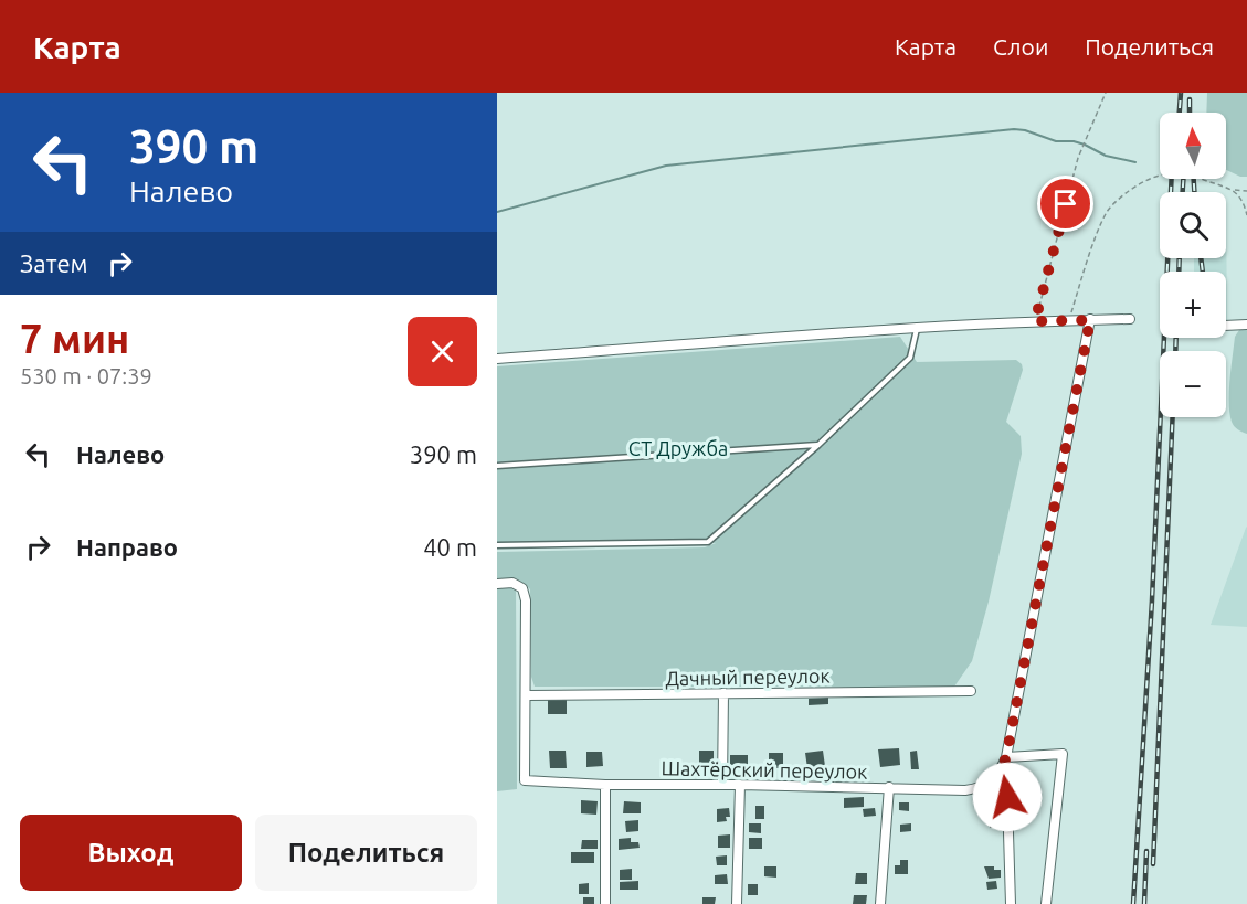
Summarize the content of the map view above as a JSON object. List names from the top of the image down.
{
  "streets": {
    "street": ["Дачный переулок", "Шахтёрский переулок"]
  },
  "crossings": [
    ["Дачный переулок", "Шахтёрский переулок"]
  ],
  "parks": ["СТ Дружба"],
  "north": "top",
  "page": {
    "header": "Карта",
    "nav": ["Карта", "Слои", "Поделиться"],
    "turn": ["390 m", "Налево"],
    "map_buttons": ["+", "−"],
    "then": "Затем",
    "heading": ["7 мин", "530 m · 07:39"],
    "list": [
      {
        "name": "Налево",
        "value": "390 m"
      },
      {
        "name": "Направо",
        "value": "40 m"
      }
    ],
    "buttons": ["Выход", "Поделиться"]
  }
}
